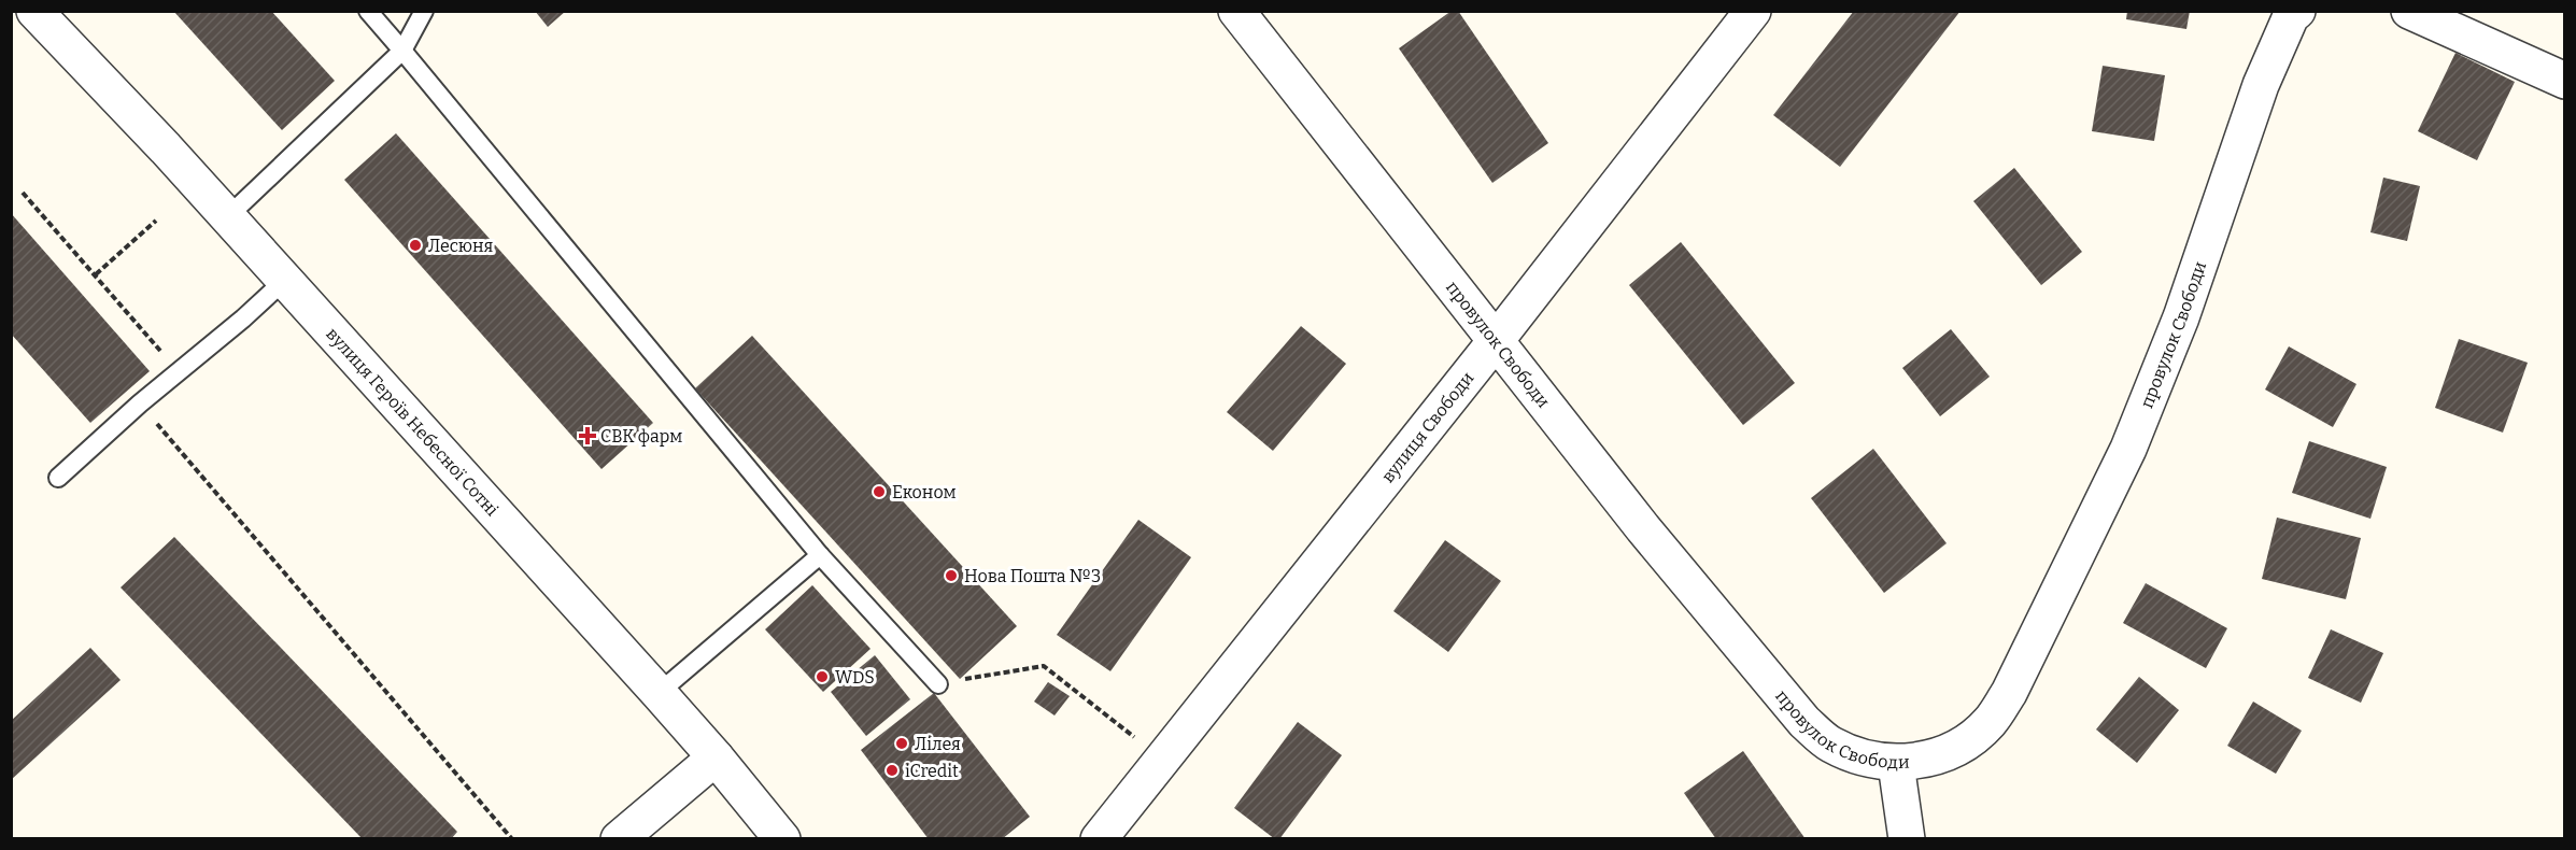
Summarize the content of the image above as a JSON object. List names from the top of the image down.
{
  "streets": {
    "street": ["провулок Свободи", "вулиця Героїв Небесної Сотні", "вулиця Свободи"]
  },
  "crossings": [
    ["провулок Свободи", "вулиця Свободи"]
  ],
  "places": {
    "other": [
      "Лесюня",
      "Економ",
      "Нова Пошта №3",
      "WDS",
      "Лілея",
      "iCredit"
    ],
    "health": ["СВК фарм"]
  }
}
